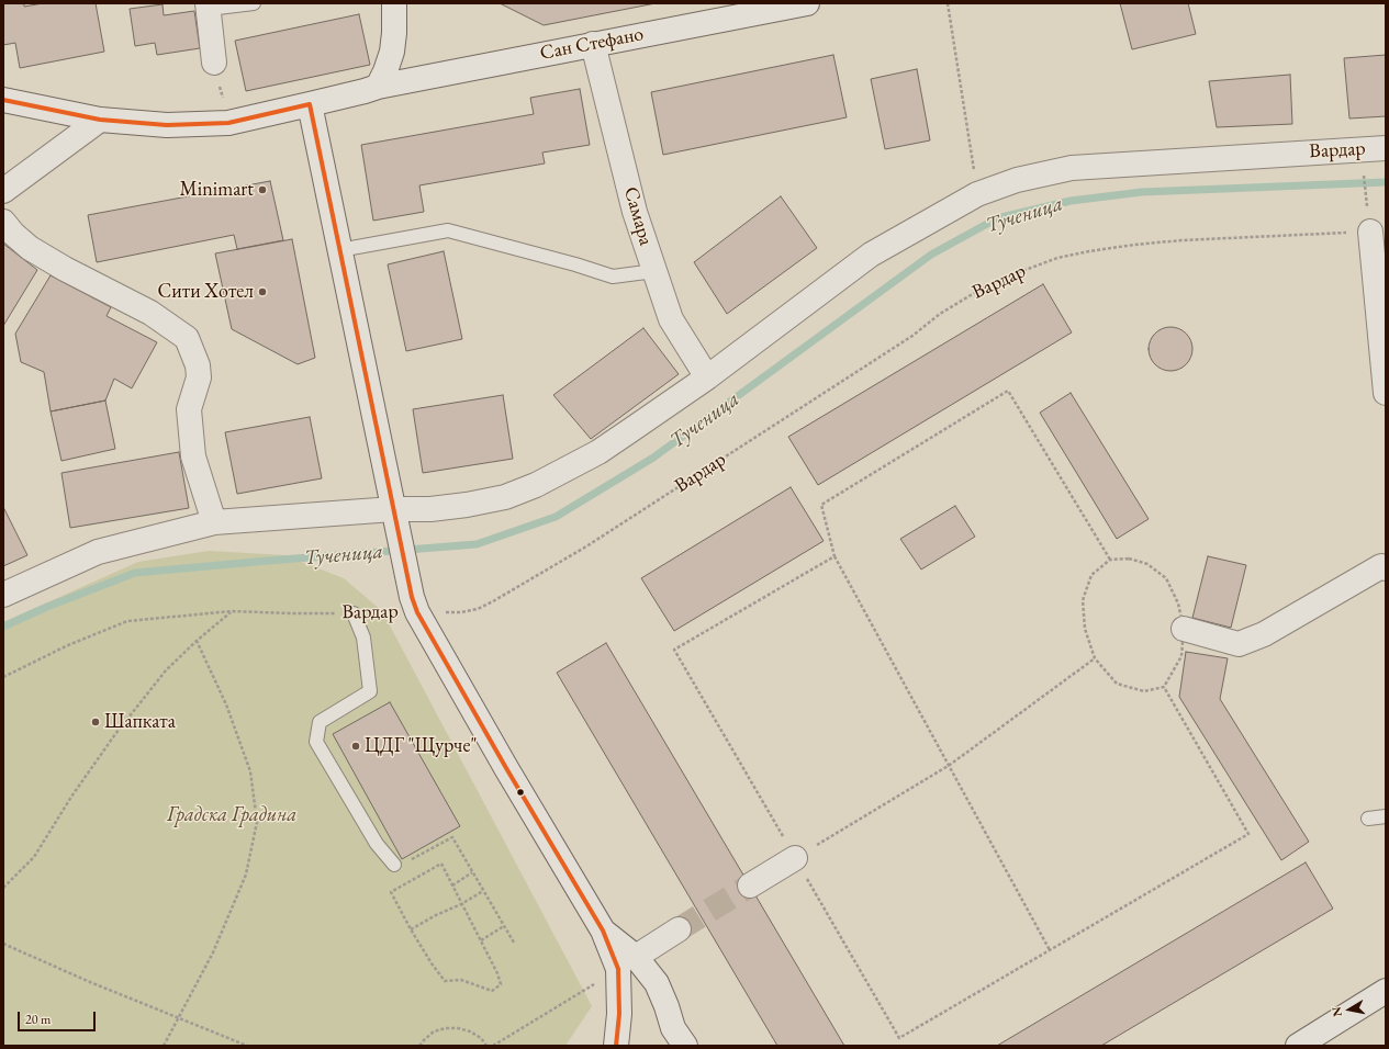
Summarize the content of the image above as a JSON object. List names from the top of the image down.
{
  "streets": {
    "street": ["Сан Стефано", "Вардар", "Самара"]
  },
  "crossings": [
    ["Сан Стефано", "Самара"],
    ["Вардар", "Самара"]
  ],
  "water": ["Тученица"],
  "parks": ["Градска Градина"],
  "places": [
    "Minimart",
    "Сити Хотел",
    "Шапката",
    "ЦДГ \"Щурче\""
  ],
  "scale_bar": "20 m",
  "north": "left"
}
